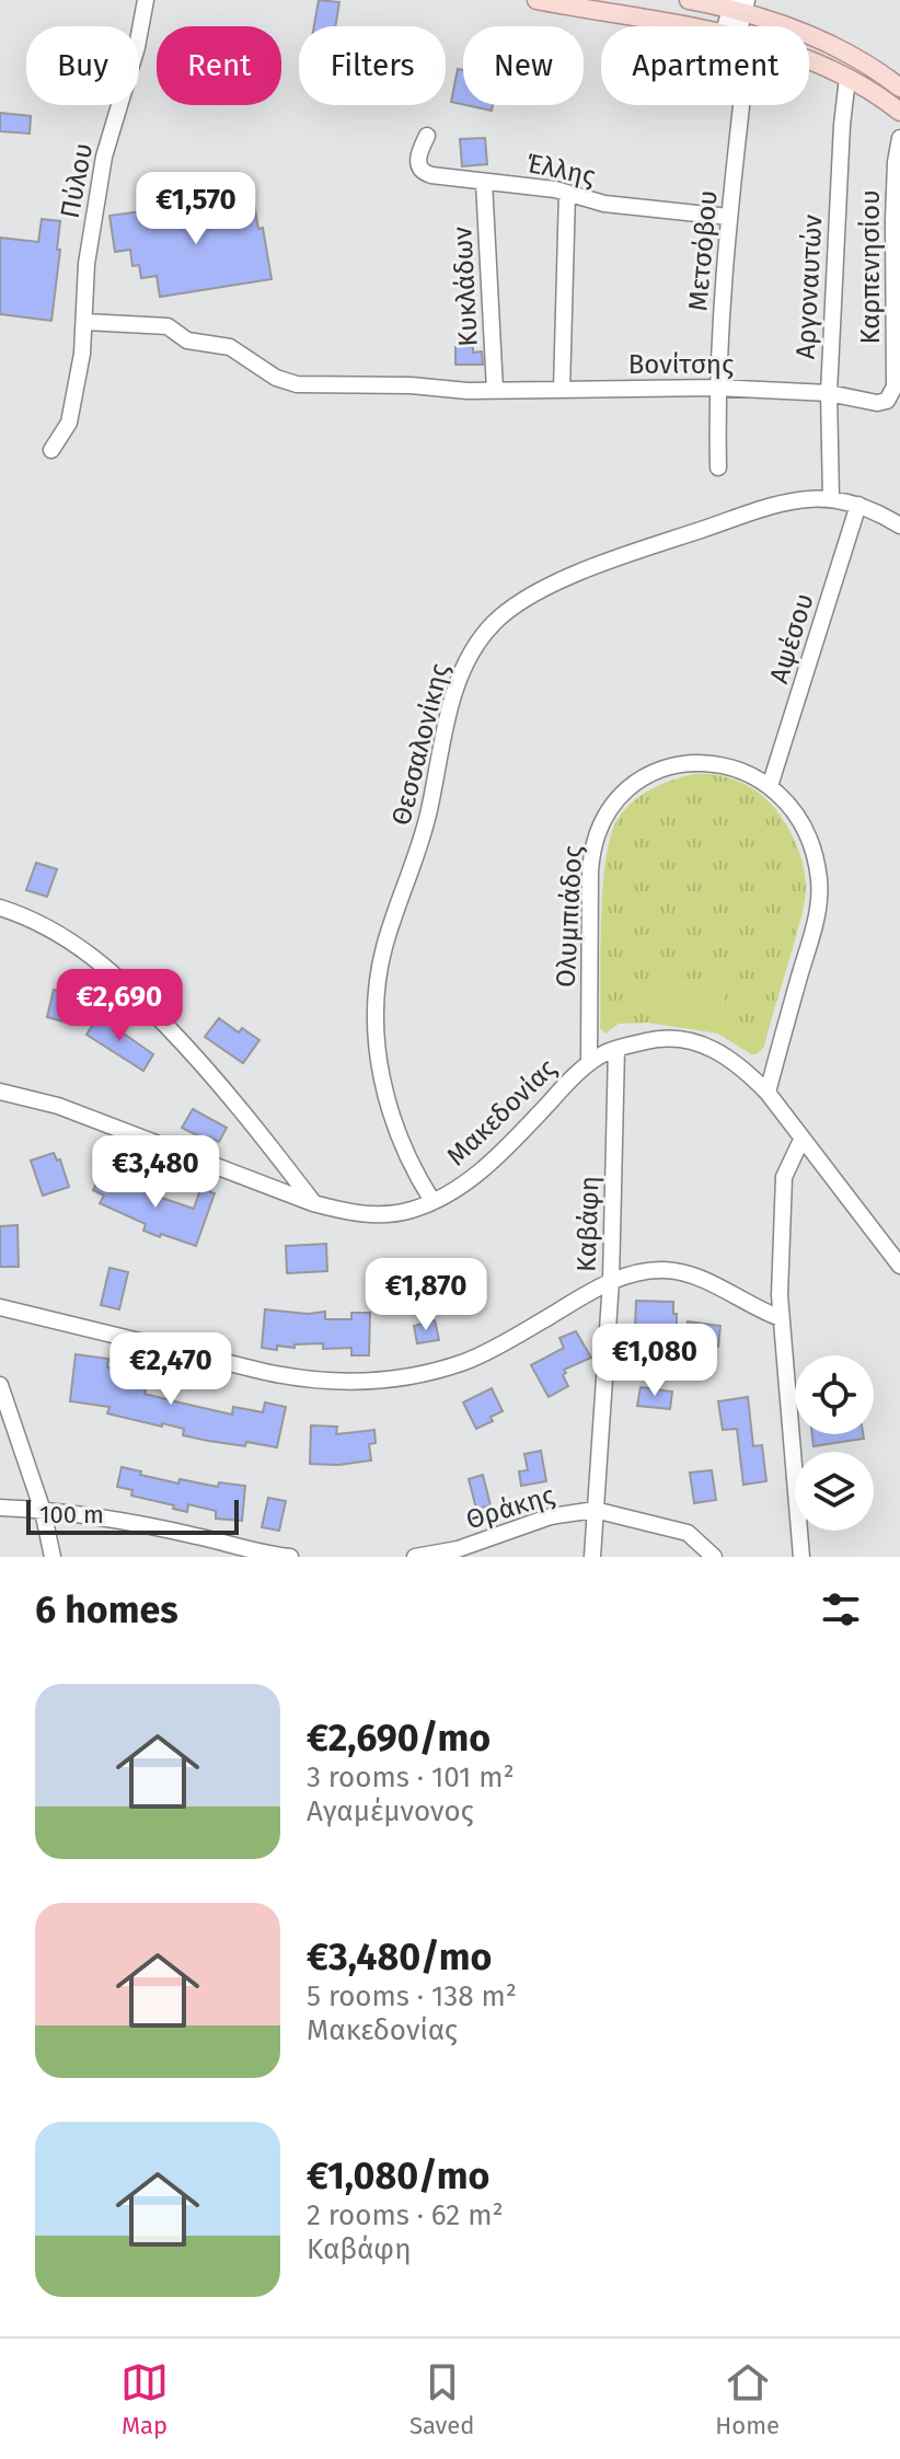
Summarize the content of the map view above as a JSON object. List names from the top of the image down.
{
  "streets": {
    "street": [
      "Έλλης",
      "Πύλου",
      "Μετσόβου",
      "Καρπενησίου",
      "Κυκλάδων",
      "Αργοναυτών",
      "Βονίτσης",
      "Αψέσου",
      "Θεσσαλονίκης",
      "Ολυμπιάδος",
      "Μακεδονίας",
      "Καβάφη",
      "Θράκης"
    ]
  },
  "crossings": [
    ["Έλλης", "Μετσόβου"],
    ["Έλλης", "Κυκλάδων"],
    ["Πύλου", "Βονίτσης"],
    ["Μετσόβου", "Βονίτσης"],
    ["Καρπενησίου", "Βονίτσης"],
    ["Κυκλάδων", "Βονίτσης"],
    ["Αργοναυτών", "Βονίτσης"],
    ["Αργοναυτών", "Θεσσαλονίκης"],
    ["Αψέσου", "Θεσσαλονίκης"],
    ["Αψέσου", "Ολυμπιάδος"],
    ["Θεσσαλονίκης", "Μακεδονίας"],
    ["Ολυμπιάδος", "Μακεδονίας"],
    ["Μακεδονίας", "Καβάφη"],
    ["Καβάφη", "Θράκης"]
  ],
  "scale_bar": "100 m",
  "page": {
    "chip": [
      "Buy",
      "Rent",
      "Filters",
      "New",
      "Apartment"
    ],
    "price": [
      "€1,570",
      "€2,690",
      "€3,480",
      "€1,870",
      "€1,080",
      "€2,470"
    ],
    "scale": "100 m",
    "heading": "6 homes",
    "list": [
      {
        "name": "€2,690/mo",
        "note": "3 rooms · 101 m² · Αγαμέμνονος"
      },
      {
        "name": "€3,480/mo",
        "note": "5 rooms · 138 m² · Μακεδονίας"
      },
      {
        "name": "€1,080/mo",
        "note": "2 rooms · 62 m² · Καβάφη"
      }
    ],
    "tabs": ["Map", "Saved", "Home"]
  }
}
